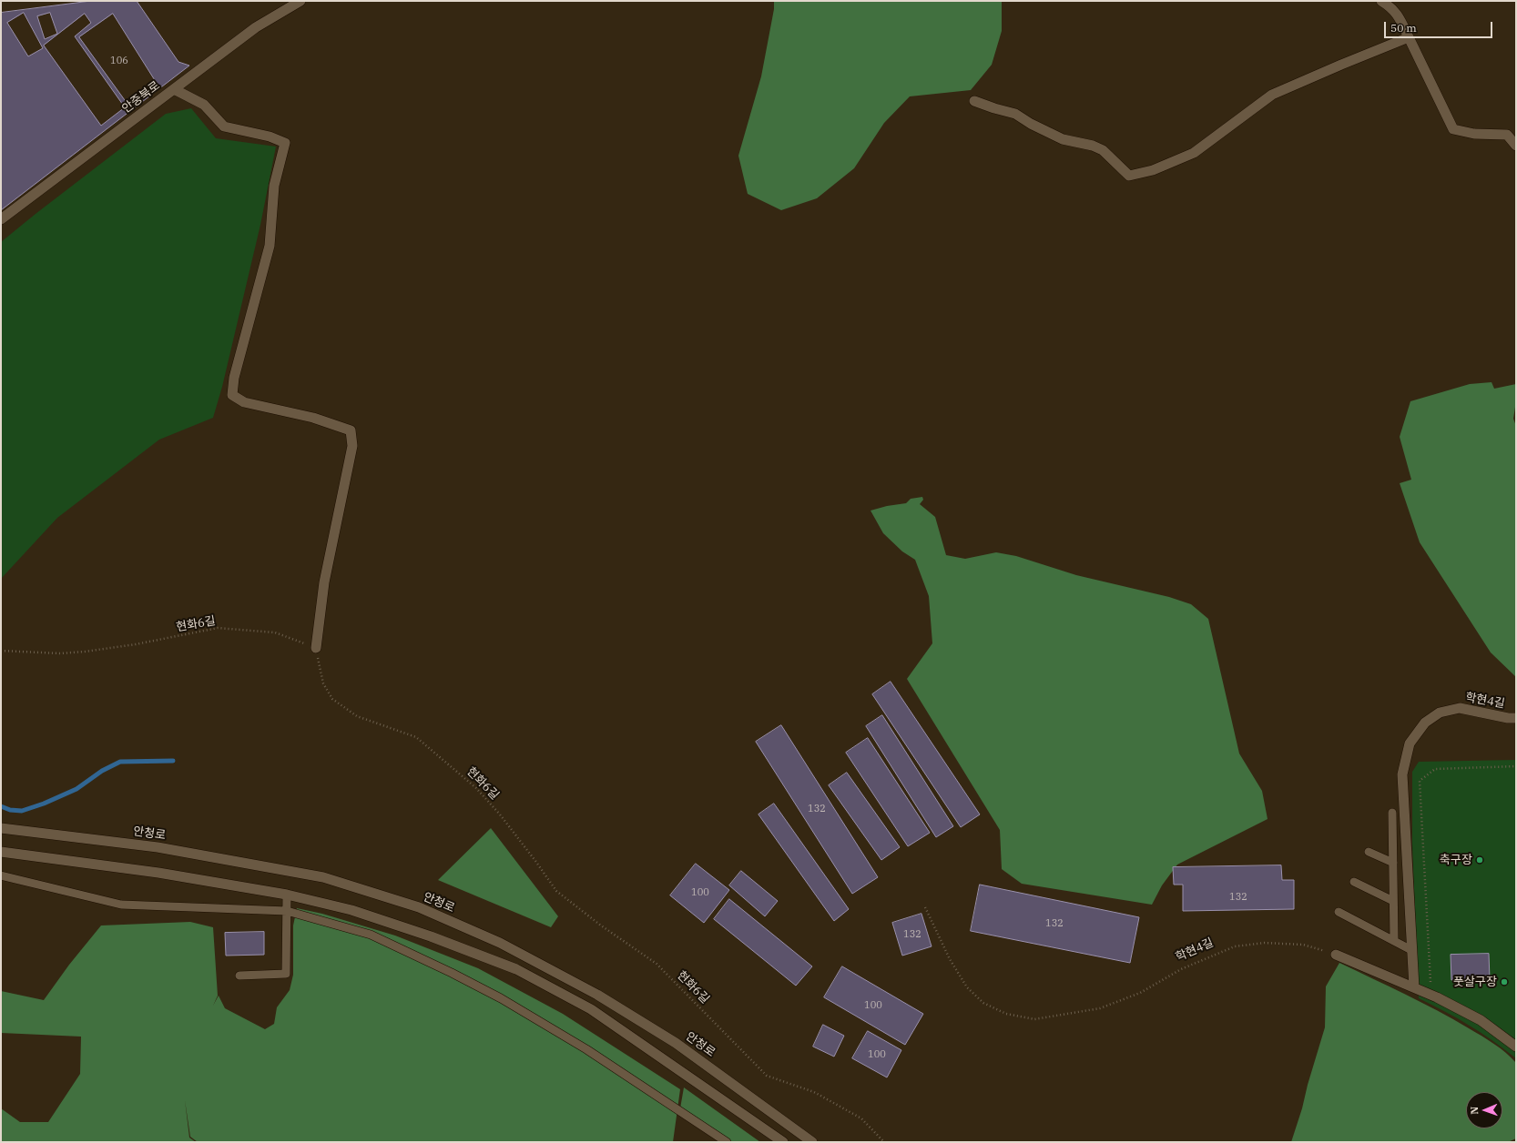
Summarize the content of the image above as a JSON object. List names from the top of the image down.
{
  "streets": {
    "street": ["안중북로", "학현4길", "안청로"],
    "path": ["현화6길"]
  },
  "places": ["축구장", "풋살구장"],
  "house_numbers": [
    "106",
    "132",
    "100",
    "132",
    "132",
    "132",
    "100",
    "100"
  ],
  "scale_bar": "50 m",
  "north": "left"
}
